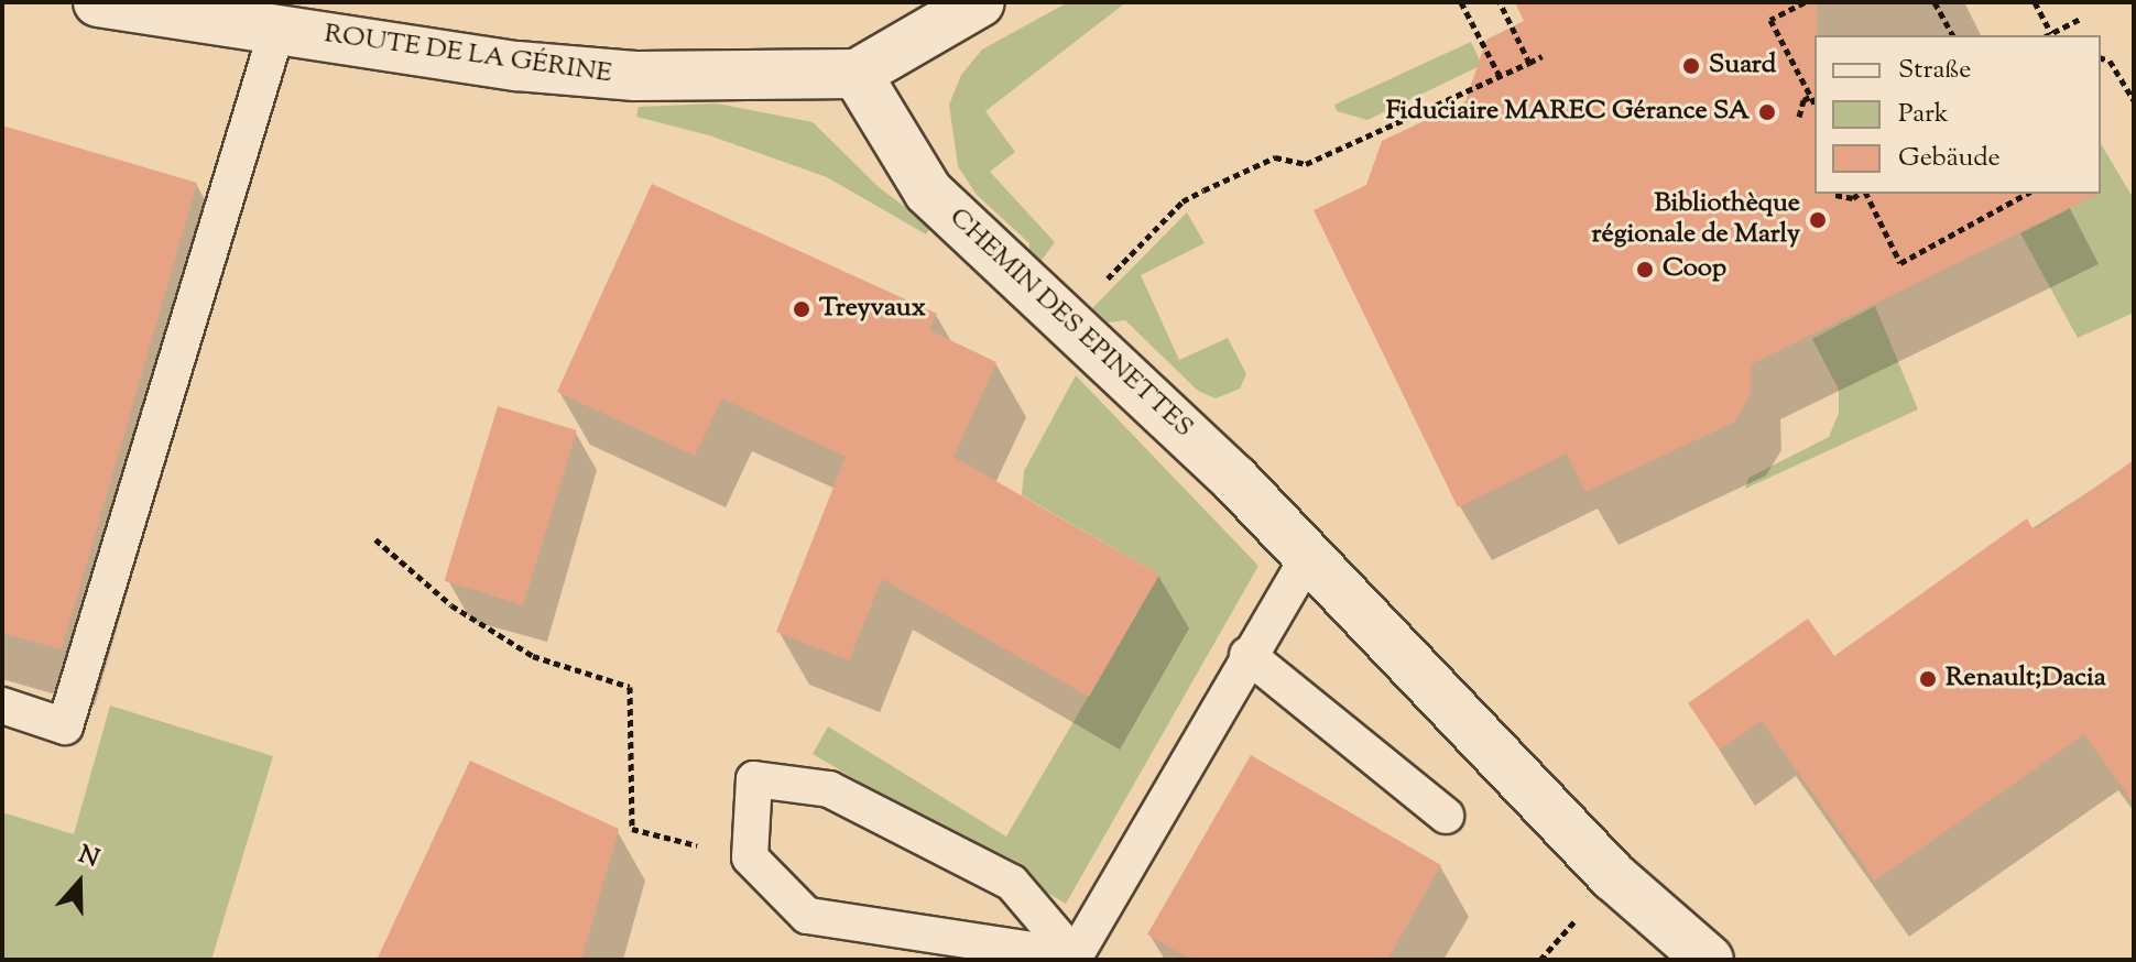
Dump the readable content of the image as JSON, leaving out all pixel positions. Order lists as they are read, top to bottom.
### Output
{
  "streets": {
    "street": ["ROUTE DE LA GÉRINE", "CHEMIN DES EPINETTES"]
  },
  "crossings": [
    ["ROUTE DE LA GÉRINE", "CHEMIN DES EPINETTES"]
  ],
  "places": [
    "Suard",
    "Fiduciaire MAREC Gérance SA",
    "Bibliothèque régionale de Marly",
    "Coop",
    "Treyvaux",
    "Renault;Dacia"
  ],
  "legend": ["Straße", "Park", "Gebäude"],
  "north": "top"
}
